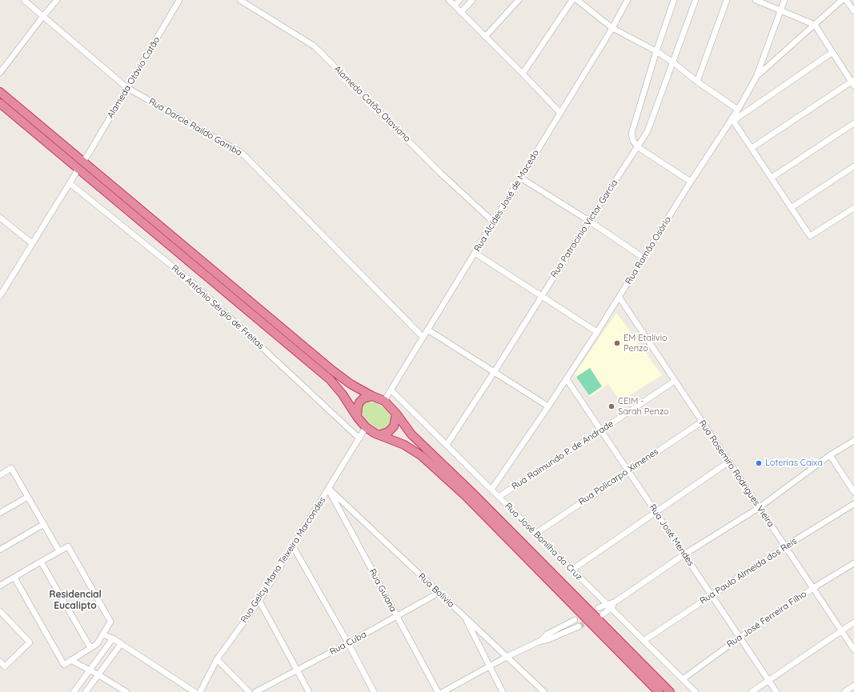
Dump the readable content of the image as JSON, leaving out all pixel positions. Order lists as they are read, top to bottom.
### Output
{
  "streets": {
    "street": [
      "Alameda Otávio Catão",
      "Alameda Catão Otaviano",
      "Rua Darcie Raildo Gamba",
      "Rua Alcídes José de Macedo",
      "Rua Patrocinio Victor Garcia",
      "Rua Ramão Osório",
      "Rua Antônio Sérgio de Freitas",
      "Rua Raimundo P. de Andrade",
      "Rua Rosemiro Rodrigues Vieira",
      "Rua Policarpo Ximenes",
      "Rua José Mendes",
      "Rua José Bonilha da Cruz",
      "Rua Gelcy Maria Teixeira Marcondes",
      "Rua Paulo Almeida dos Reis",
      "Rua Guiana",
      "Rua Bolívia",
      "Rua José Ferreira Filho",
      "Rua Cuba"
    ]
  },
  "crossings": [
    ["Alameda Otávio Catão", "Rua Darcie Raildo Gamba"],
    ["Alameda Catão Otaviano", "Rua Alcídes José de Macedo"],
    ["Rua Darcie Raildo Gamba", "Rua Alcídes José de Macedo"],
    ["Rua Alcídes José de Macedo", "Rua José Bonilha da Cruz"],
    ["Rua Alcídes José de Macedo", "Rua Gelcy Maria Teixeira Marcondes"],
    ["Rua Patrocinio Victor Garcia", "Rua José Bonilha da Cruz"],
    ["Rua Ramão Osório", "Rua Rosemiro Rodrigues Vieira"],
    ["Rua Ramão Osório", "Rua José Mendes"],
    ["Rua Ramão Osório", "Rua José Bonilha da Cruz"],
    ["Rua Antônio Sérgio de Freitas", "Rua Gelcy Maria Teixeira Marcondes"],
    ["Rua Raimundo P. de Andrade", "Rua Rosemiro Rodrigues Vieira"],
    ["Rua Raimundo P. de Andrade", "Rua José Mendes"],
    ["Rua Raimundo P. de Andrade", "Rua José Bonilha da Cruz"],
    ["Rua Rosemiro Rodrigues Vieira", "Rua Policarpo Ximenes"],
    ["Rua Rosemiro Rodrigues Vieira", "Rua Paulo Almeida dos Reis"],
    ["Rua Rosemiro Rodrigues Vieira", "Rua José Ferreira Filho"],
    ["Rua Policarpo Ximenes", "Rua José Mendes"],
    ["Rua Policarpo Ximenes", "Rua José Bonilha da Cruz"],
    ["Rua José Mendes", "Rua Paulo Almeida dos Reis"],
    ["Rua José Mendes", "Rua José Ferreira Filho"],
    ["Rua José Bonilha da Cruz", "Rua Paulo Almeida dos Reis"],
    ["Rua José Bonilha da Cruz", "Rua José Ferreira Filho"],
    ["Rua Gelcy Maria Teixeira Marcondes", "Rua Guiana"],
    ["Rua Gelcy Maria Teixeira Marcondes", "Rua Bolívia"],
    ["Rua Guiana", "Rua Bolívia"],
    ["Rua Guiana", "Rua Cuba"],
    ["Rua Bolívia", "Rua Cuba"]
  ],
  "districts": ["Residencial Eucalipto"],
  "places": ["EM Etalívio Penzo", "CEIM - Sarah Penzo", "Loterias Caixa"]
}
